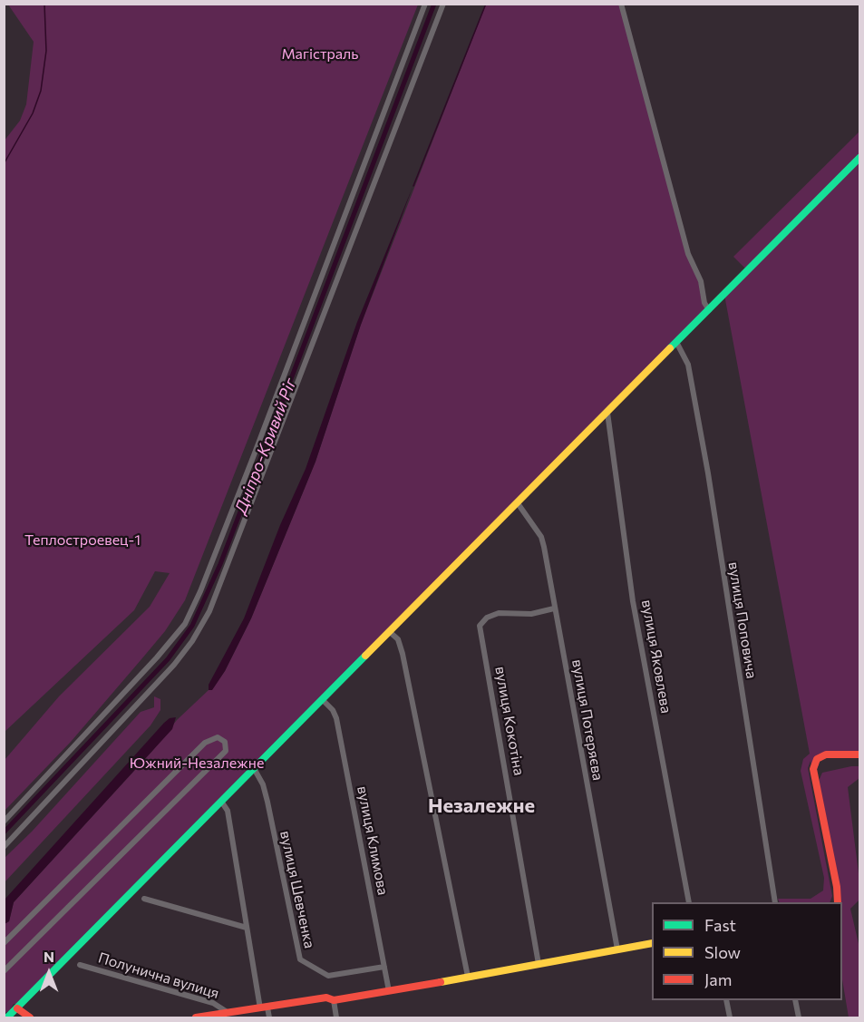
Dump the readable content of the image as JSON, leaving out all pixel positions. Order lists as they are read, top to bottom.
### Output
{
  "streets": {
    "street": [
      "вулиця Поповича",
      "вулиця Яковлева",
      "вулиця Потеряєва",
      "вулиця Кокотіна",
      "вулиця Климова",
      "вулиця Шевченка",
      "Полунична вулиця"
    ]
  },
  "crossings": [
    ["вулиця Потеряєва", "вулиця Кокотіна"],
    ["вулиця Климова", "вулиця Шевченка"]
  ],
  "districts": ["Незалежне"],
  "water": ["Дніпро-Кривий Ріг"],
  "parks": ["Магістраль", "Теплостроевец-1", "Южний-Незалежне"],
  "legend": ["Fast", "Slow", "Jam"],
  "north": "top"
}
